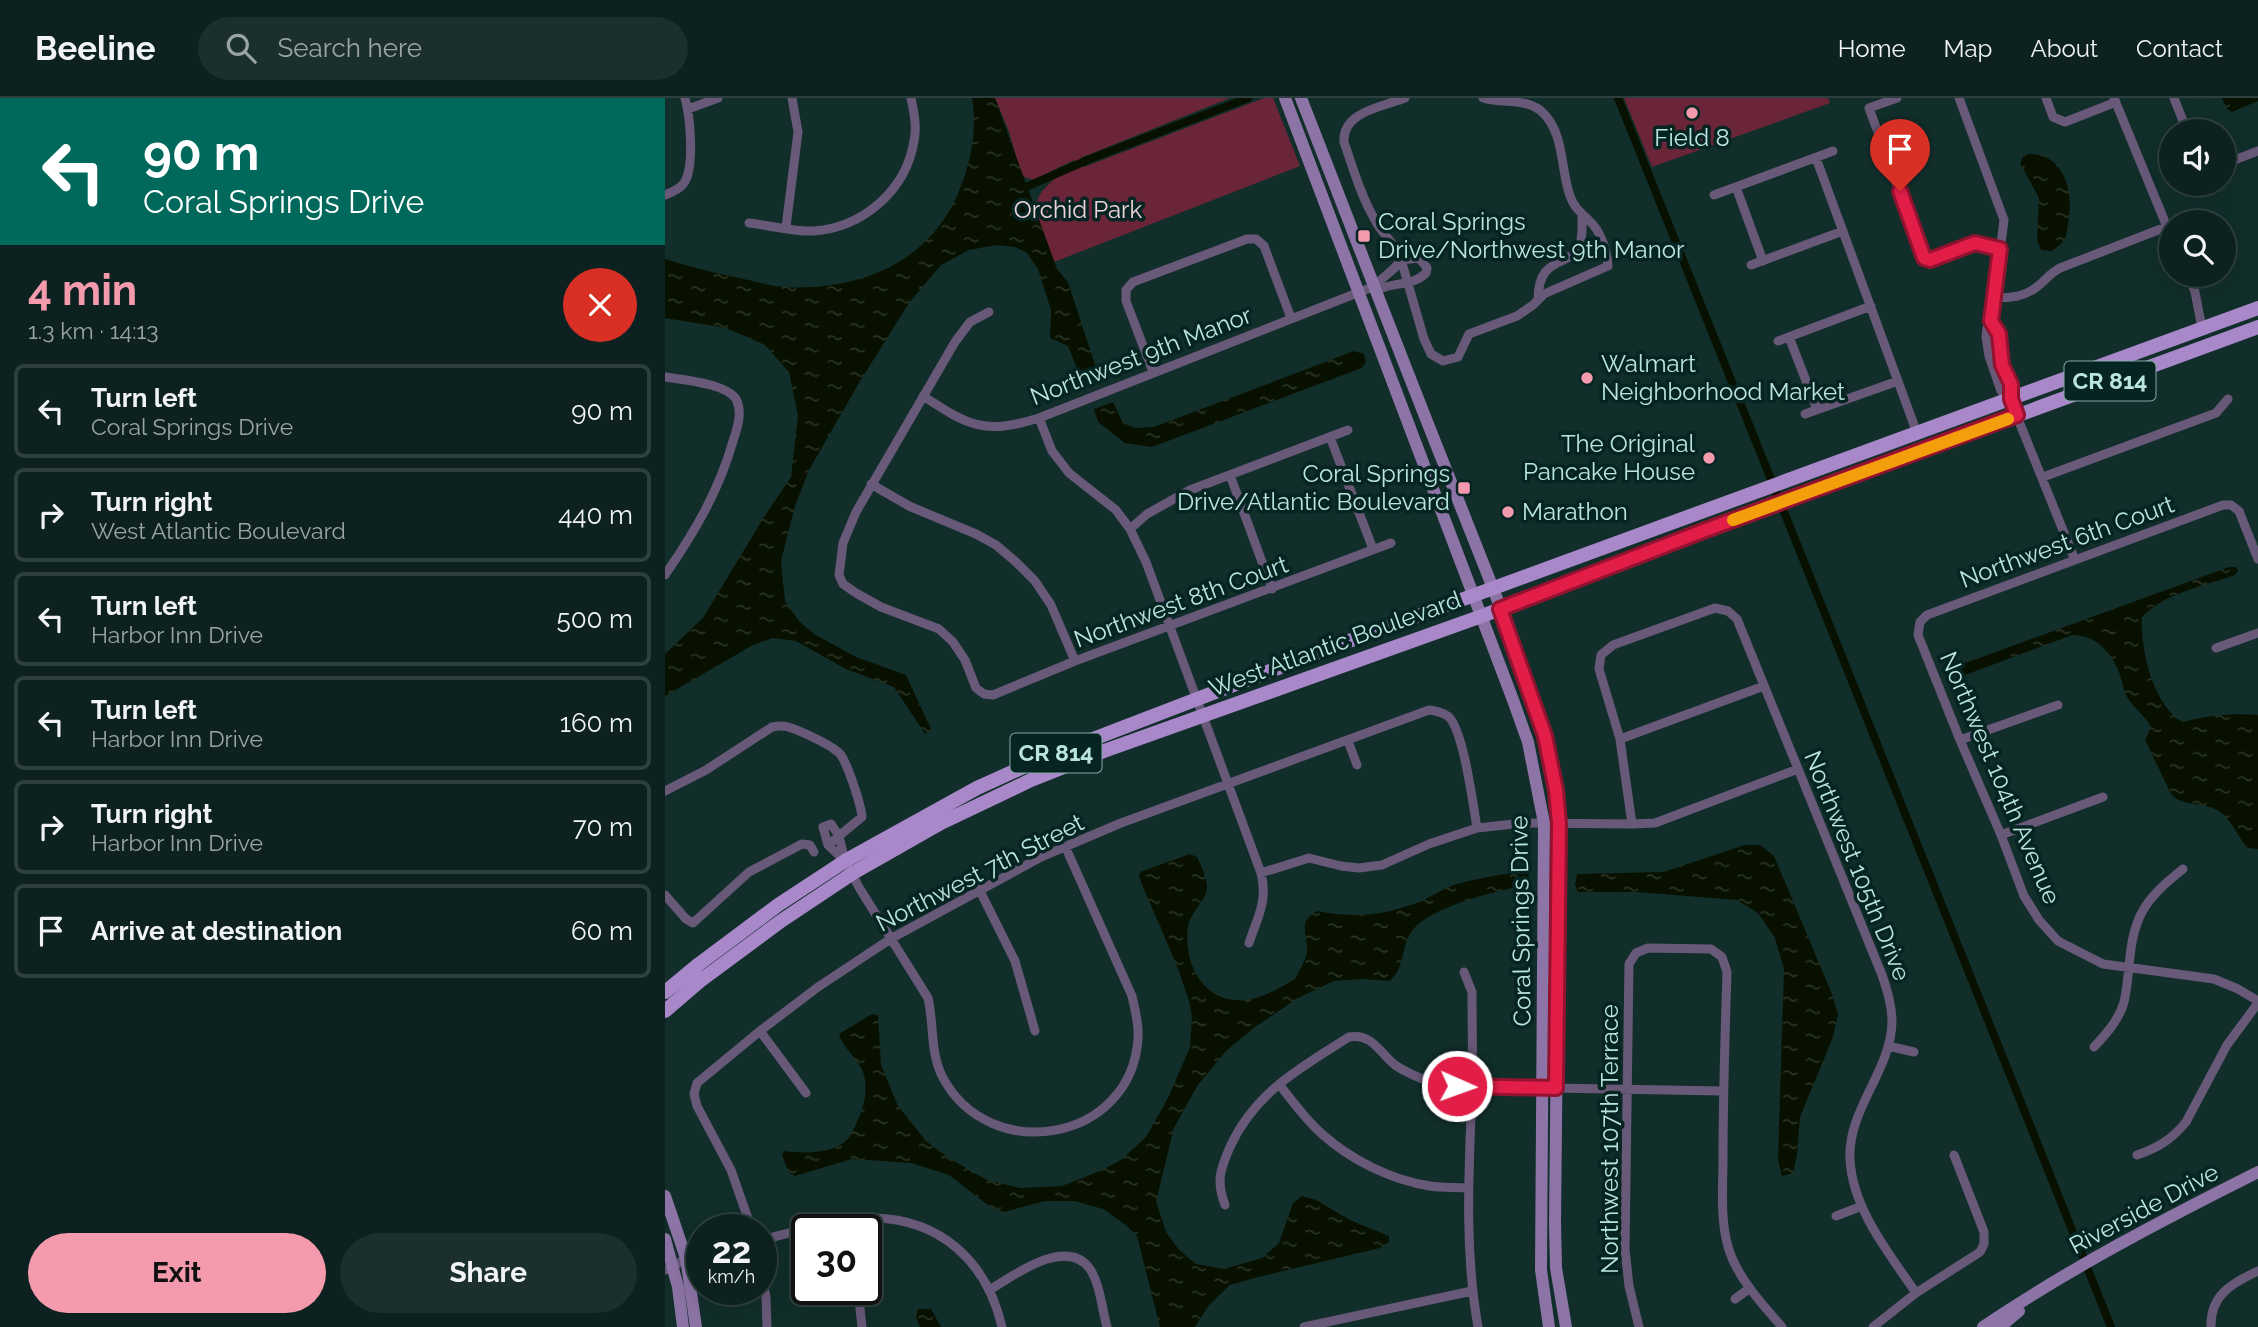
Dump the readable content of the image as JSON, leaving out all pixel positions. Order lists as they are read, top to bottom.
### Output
{
  "streets": {
    "main road": [
      "CR 814",
      "West Atlantic Boulevard",
      "Coral Springs Drive",
      "Riverside Drive"
    ],
    "street": [
      "Northwest 9th Manor",
      "Northwest 6th Court",
      "Northwest 8th Court",
      "Northwest 104th Avenue",
      "Northwest 105th Drive",
      "Northwest 7th Street",
      "Northwest 107th Terrace"
    ]
  },
  "crossings": [
    ["Northwest 9th Manor", "Coral Springs Drive"],
    ["Northwest 6th Court", "Northwest 104th Avenue"],
    ["West Atlantic Boulevard", "Coral Springs Drive"]
  ],
  "parks": ["Orchid Park"],
  "places": {
    "other": [
      "Field 8",
      "Walmart Neighborhood Market",
      "The Original Pancake House",
      "Marathon"
    ],
    "transit": ["Coral Springs Drive/Northwest 9th Manor", "Coral Springs Drive/Atlantic Boulevard"]
  },
  "page": {
    "header": "Beeline",
    "search": "Search here",
    "nav": [
      "Home",
      "Map",
      "About",
      "Contact"
    ],
    "turn": ["90 m", "Coral Springs Drive"],
    "heading": ["4 min", "1.3 km · 14:13"],
    "list": [
      {
        "name": "Turn left",
        "note": "Coral Springs Drive",
        "value": "90 m"
      },
      {
        "name": "Turn right",
        "note": "West Atlantic Boulevard",
        "value": "440 m"
      },
      {
        "name": "Turn left",
        "note": "Harbor Inn Drive",
        "value": "500 m"
      },
      {
        "name": "Turn left",
        "note": "Harbor Inn Drive",
        "value": "160 m"
      },
      {
        "name": "Turn right",
        "note": "Harbor Inn Drive",
        "value": "70 m"
      },
      {
        "name": "Arrive at destination",
        "value": "60 m"
      }
    ],
    "speed": "22 km/h",
    "limit": "30",
    "buttons": ["Exit", "Share"]
  }
}
